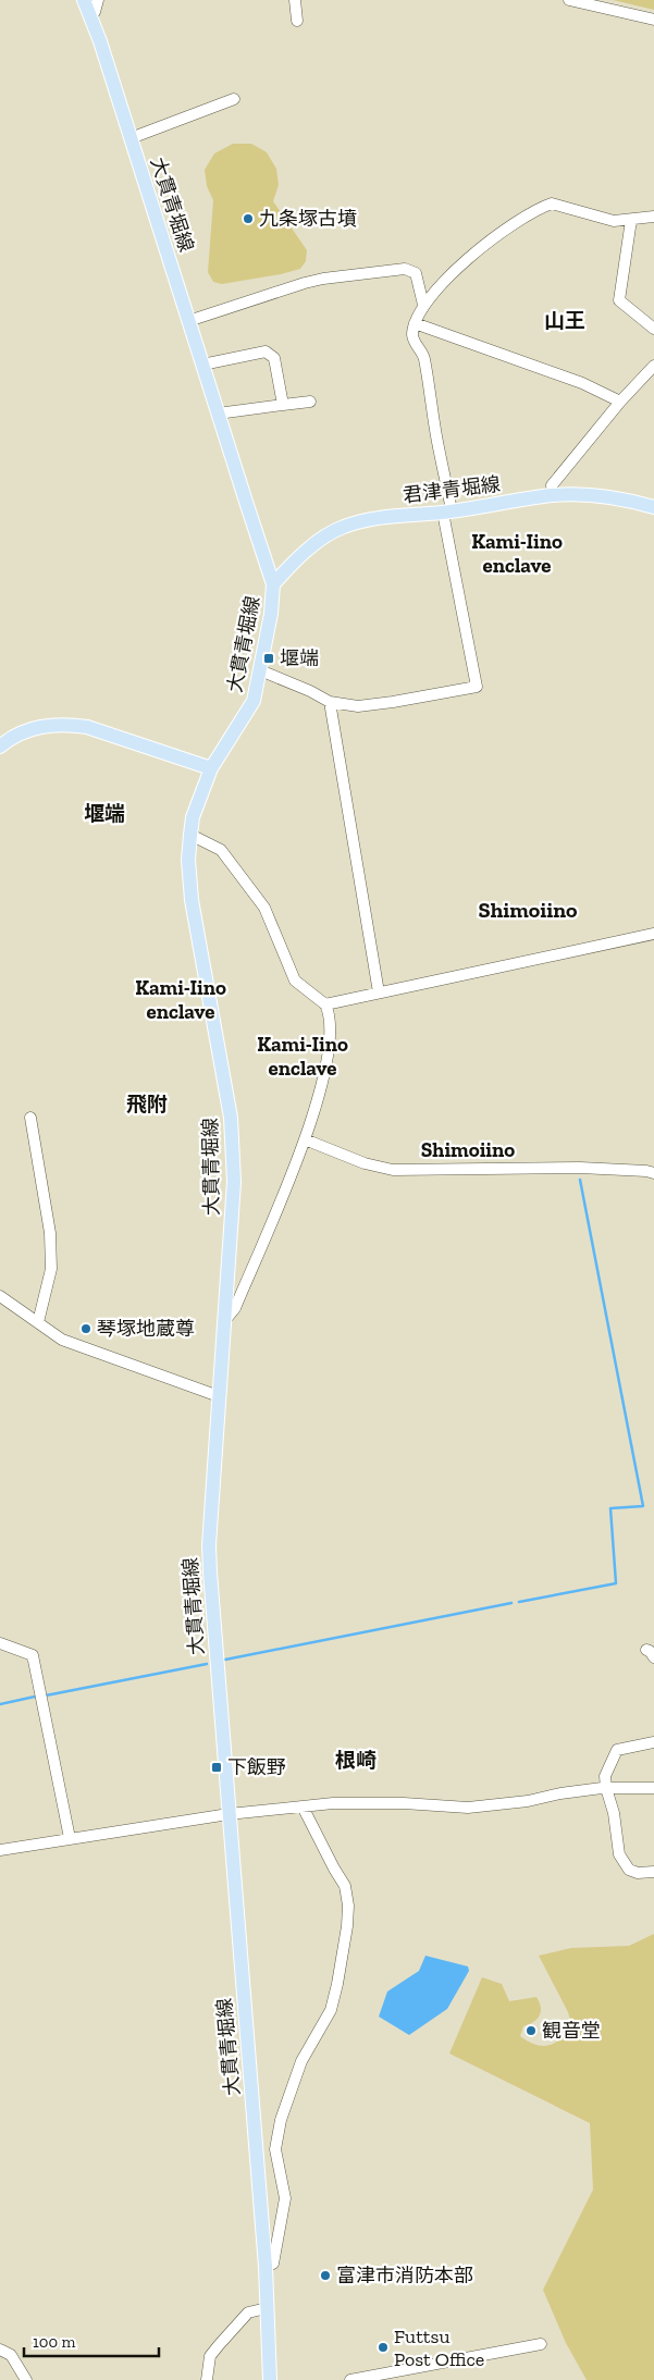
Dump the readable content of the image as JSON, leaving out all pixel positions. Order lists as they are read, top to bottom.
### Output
{
  "streets": {
    "main road": ["大貫青堀線", "君津青堀線"]
  },
  "crossings": [
    ["大貫青堀線", "君津青堀線"]
  ],
  "districts": [
    "山王",
    "Kami-Iino enclave",
    "堰端",
    "Shimoiino",
    "Kami-Iino enclave",
    "Kami-Iino enclave",
    "飛附",
    "Shimoiino",
    "根崎"
  ],
  "places": {
    "other": [
      "九条塚古墳",
      "琴塚地蔵尊",
      "観音堂",
      "富津市消防本部",
      "Futtsu Post Office"
    ],
    "transit": ["堰端", "下飯野"]
  },
  "scale_bar": "100 m"
}
